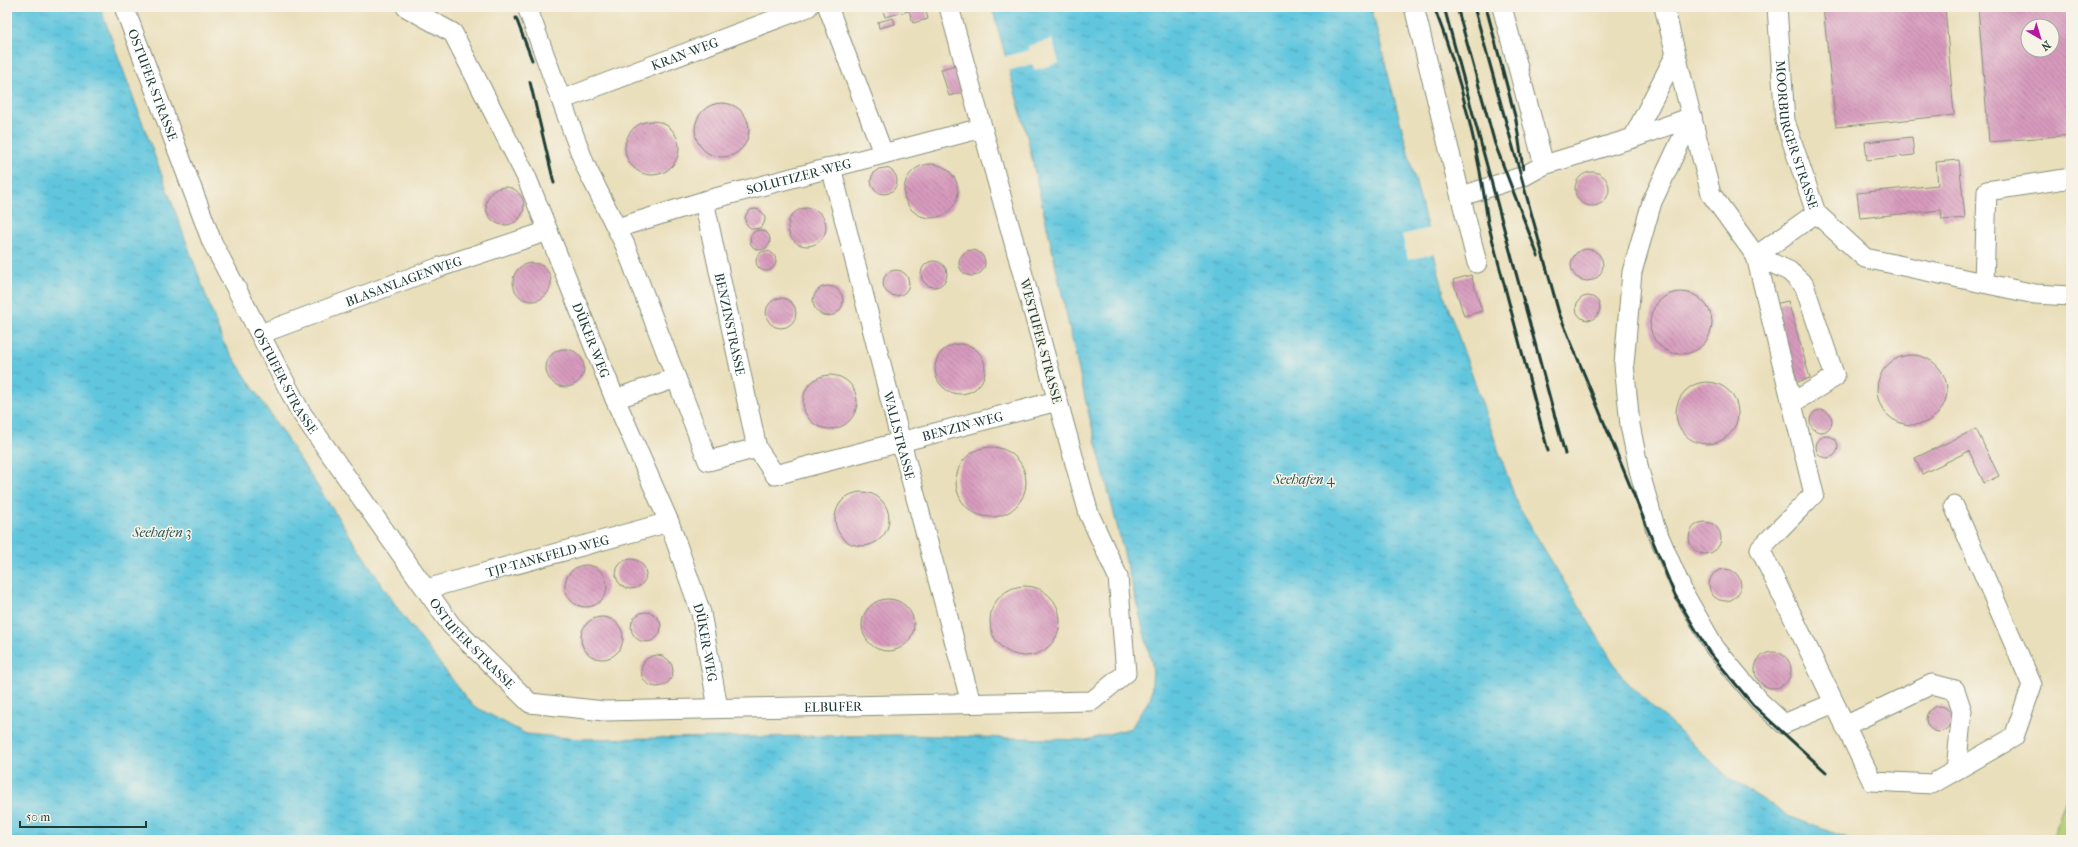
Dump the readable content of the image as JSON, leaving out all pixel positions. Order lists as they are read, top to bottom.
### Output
{
  "streets": {
    "street": [
      "KRAN-WEG",
      "OSTUFER-STRASSE",
      "MOORBURGER STRASSE",
      "SOLUTIZER-WEG",
      "BLASANLAGENWEG",
      "BENZINSTRASSE",
      "DÜKER-WEG",
      "WESTUFER-STRASSE",
      "BENZIN-WEG",
      "WALLSTRASSE",
      "TJP-TANKFELD-WEG",
      "ELBUFER"
    ]
  },
  "crossings": [
    ["OSTUFER-STRASSE", "BLASANLAGENWEG"],
    ["OSTUFER-STRASSE", "TJP-TANKFELD-WEG"],
    ["OSTUFER-STRASSE", "ELBUFER"],
    ["SOLUTIZER-WEG", "BENZINSTRASSE"],
    ["SOLUTIZER-WEG", "WESTUFER-STRASSE"],
    ["SOLUTIZER-WEG", "WALLSTRASSE"],
    ["BLASANLAGENWEG", "DÜKER-WEG"],
    ["BENZINSTRASSE", "BENZIN-WEG"],
    ["DÜKER-WEG", "TJP-TANKFELD-WEG"],
    ["DÜKER-WEG", "ELBUFER"],
    ["WESTUFER-STRASSE", "BENZIN-WEG"],
    ["WESTUFER-STRASSE", "ELBUFER"],
    ["BENZIN-WEG", "WALLSTRASSE"],
    ["WALLSTRASSE", "ELBUFER"]
  ],
  "water": ["Seehafen 4", "Seehafen 3"],
  "scale_bar": "50 m",
  "north": "bottom right"
}
